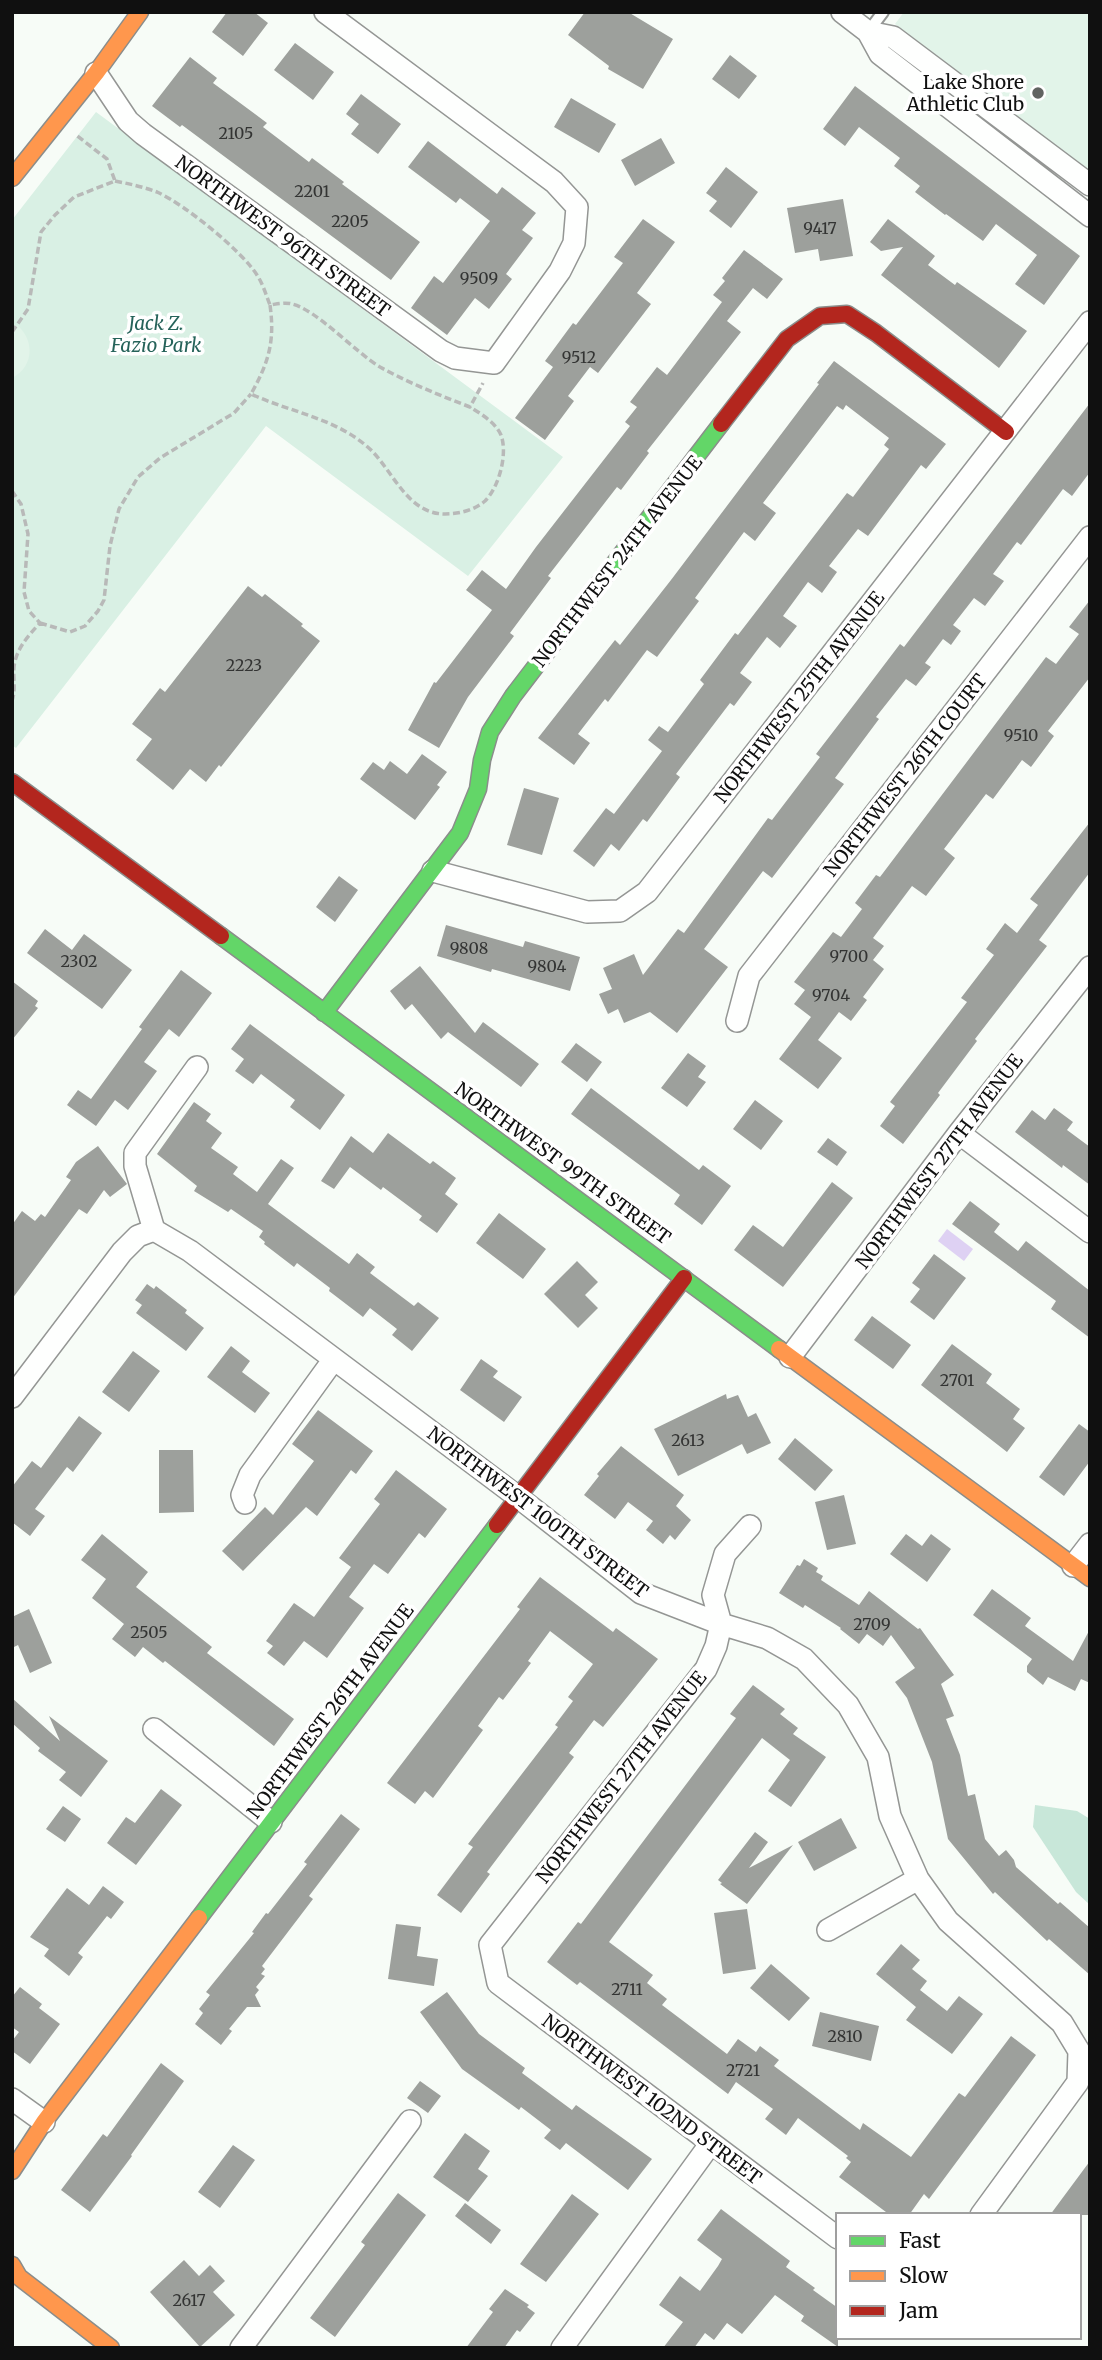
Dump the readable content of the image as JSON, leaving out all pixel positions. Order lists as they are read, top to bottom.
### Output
{
  "streets": {
    "street": [
      "NORTHWEST 96TH STREET",
      "NORTHWEST 24TH AVENUE",
      "NORTHWEST 25TH AVENUE",
      "NORTHWEST 26TH COURT",
      "NORTHWEST 27TH AVENUE",
      "NORTHWEST 99TH STREET",
      "NORTHWEST 100TH STREET",
      "NORTHWEST 26TH AVENUE",
      "NORTHWEST 102ND STREET"
    ]
  },
  "crossings": [
    ["NORTHWEST 24TH AVENUE", "NORTHWEST 25TH AVENUE"],
    ["NORTHWEST 24TH AVENUE", "NORTHWEST 99TH STREET"],
    ["NORTHWEST 27TH AVENUE", "NORTHWEST 99TH STREET"],
    ["NORTHWEST 27TH AVENUE", "NORTHWEST 100TH STREET"],
    ["NORTHWEST 27TH AVENUE", "NORTHWEST 102ND STREET"],
    ["NORTHWEST 99TH STREET", "NORTHWEST 26TH AVENUE"],
    ["NORTHWEST 100TH STREET", "NORTHWEST 26TH AVENUE"]
  ],
  "parks": ["Jack Z. Fazio Park"],
  "places": ["Lake Shore Athletic Club"],
  "house_numbers": [
    "2105",
    "2201",
    "2205",
    "9417",
    "9509",
    "9512",
    "2223",
    "9510",
    "9808",
    "9700",
    "2302",
    "9804",
    "9704",
    "2701",
    "2613",
    "2709",
    "2505",
    "2711",
    "2810",
    "2721",
    "2617"
  ],
  "legend": ["Fast", "Slow", "Jam"]
}
